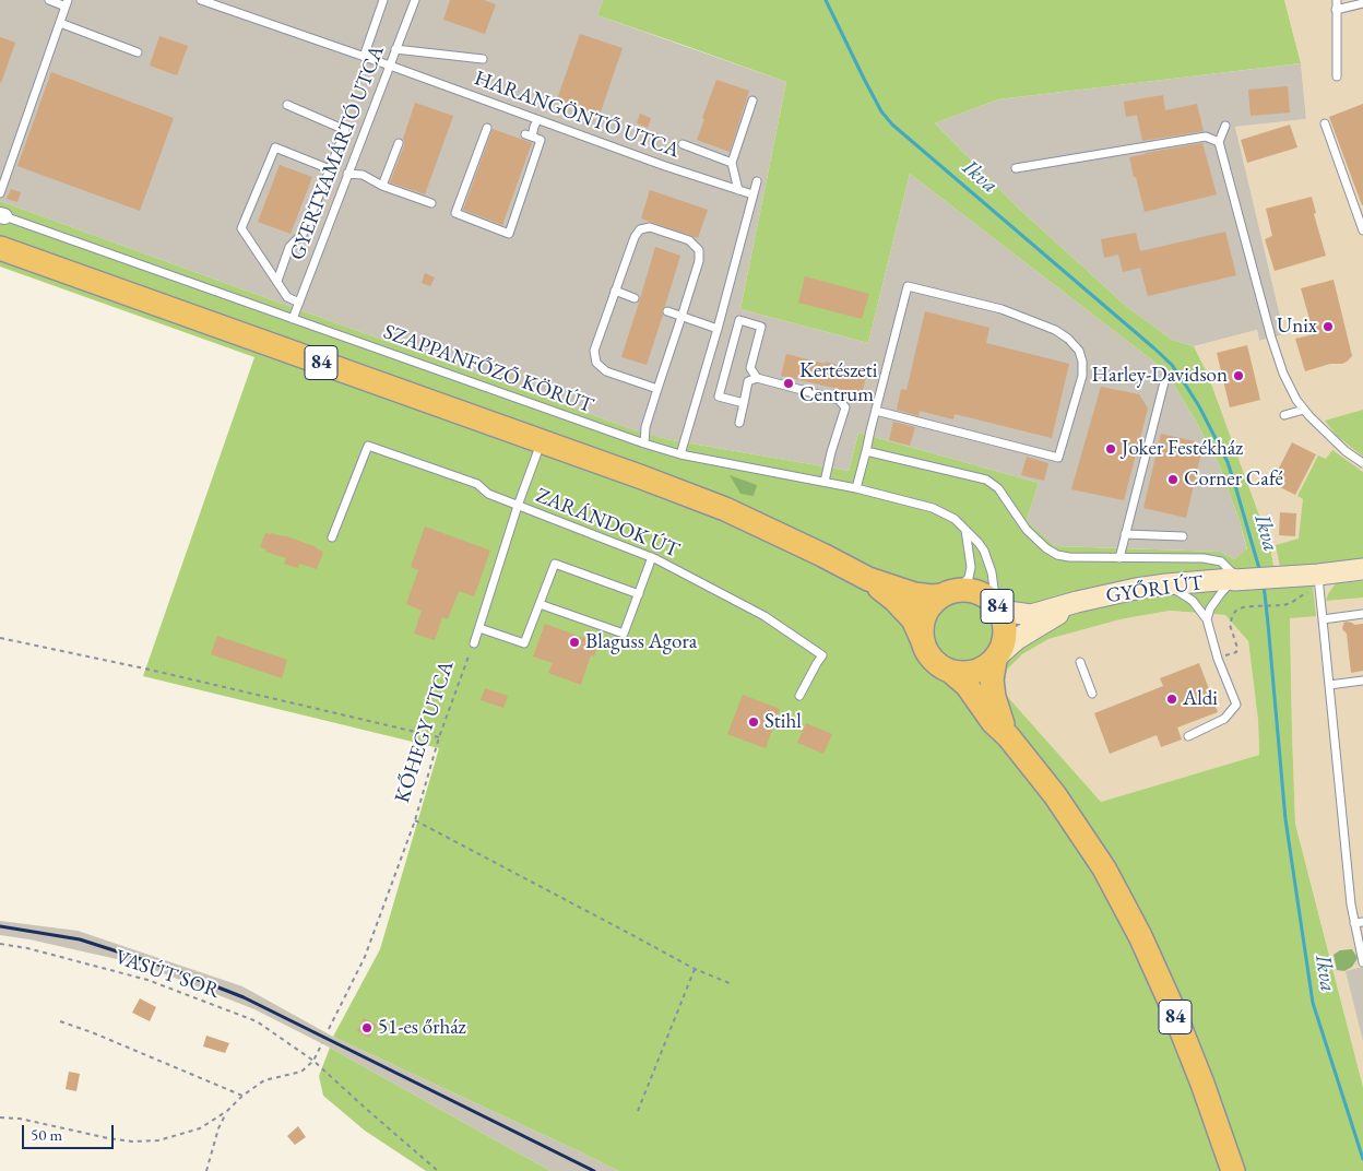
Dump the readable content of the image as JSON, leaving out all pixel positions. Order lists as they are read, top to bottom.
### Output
{
  "streets": {
    "main road": ["84", "GYŐRI ÚT"],
    "lane": [
      "HARANGÖNTŐ UTCA",
      "GYERTYAMÁRTÓ UTCA",
      "SZAPPANFŐZŐ KÖRÚT",
      "ZARÁNDOK ÚT",
      "KŐHEGY UTCA"
    ],
    "path": ["VASÚT SOR"]
  },
  "crossings": [
    ["HARANGÖNTŐ UTCA", "GYERTYAMÁRTÓ UTCA"],
    ["GYERTYAMÁRTÓ UTCA", "SZAPPANFŐZŐ KÖRÚT"],
    ["84", "SZAPPANFŐZŐ KÖRÚT"],
    ["84", "GYŐRI ÚT"],
    ["84", "KŐHEGY UTCA"],
    ["SZAPPANFŐZŐ KÖRÚT", "GYŐRI ÚT"],
    ["ZARÁNDOK ÚT", "KŐHEGY UTCA"]
  ],
  "water": ["Ikva"],
  "places": [
    "Unix",
    "Harley-Davidson",
    "Kertészeti Centrum",
    "Joker Festékház",
    "Corner Café",
    "Blaguss Agora",
    "Aldi",
    "Stihl",
    "51-es őrház"
  ],
  "scale_bar": "50 m"
}
